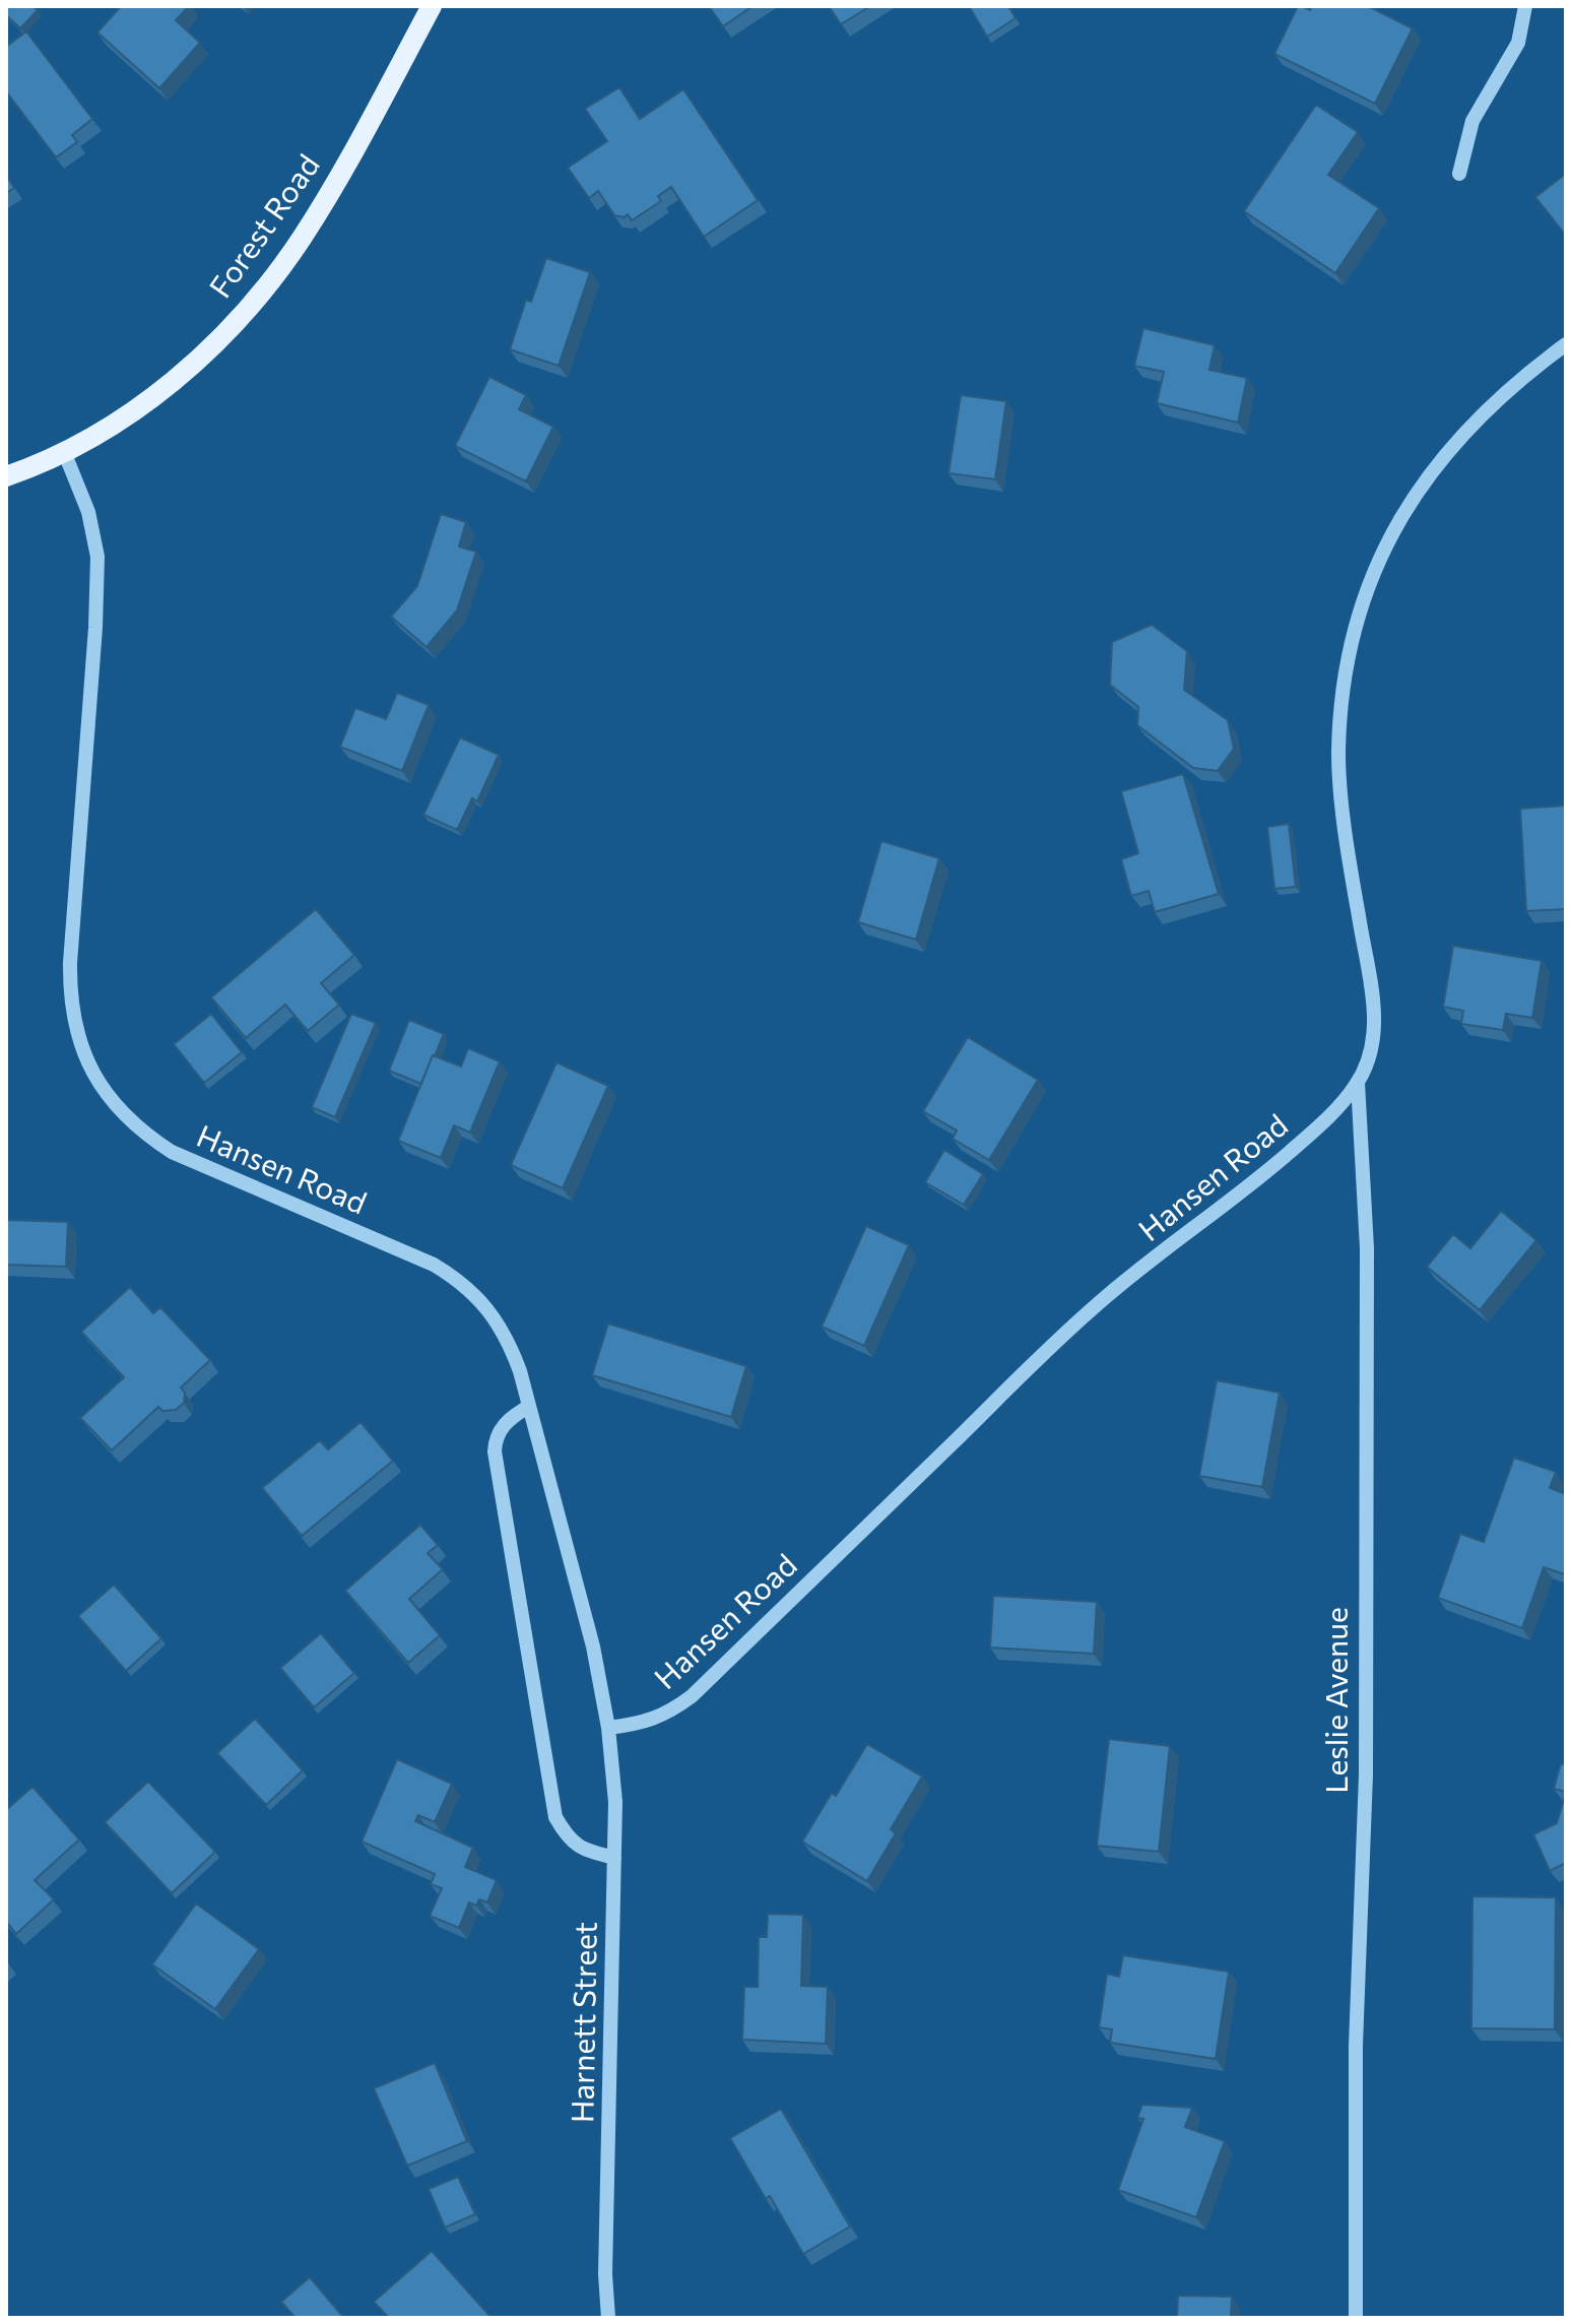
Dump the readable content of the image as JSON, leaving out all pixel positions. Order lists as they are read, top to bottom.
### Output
{
  "streets": {
    "main road": ["Forest Road"],
    "street": ["Hansen Road", "Leslie Avenue", "Harnett Street"]
  },
  "crossings": [
    ["Forest Road", "Hansen Road"],
    ["Hansen Road", "Leslie Avenue"],
    ["Hansen Road", "Harnett Street"]
  ]
}
